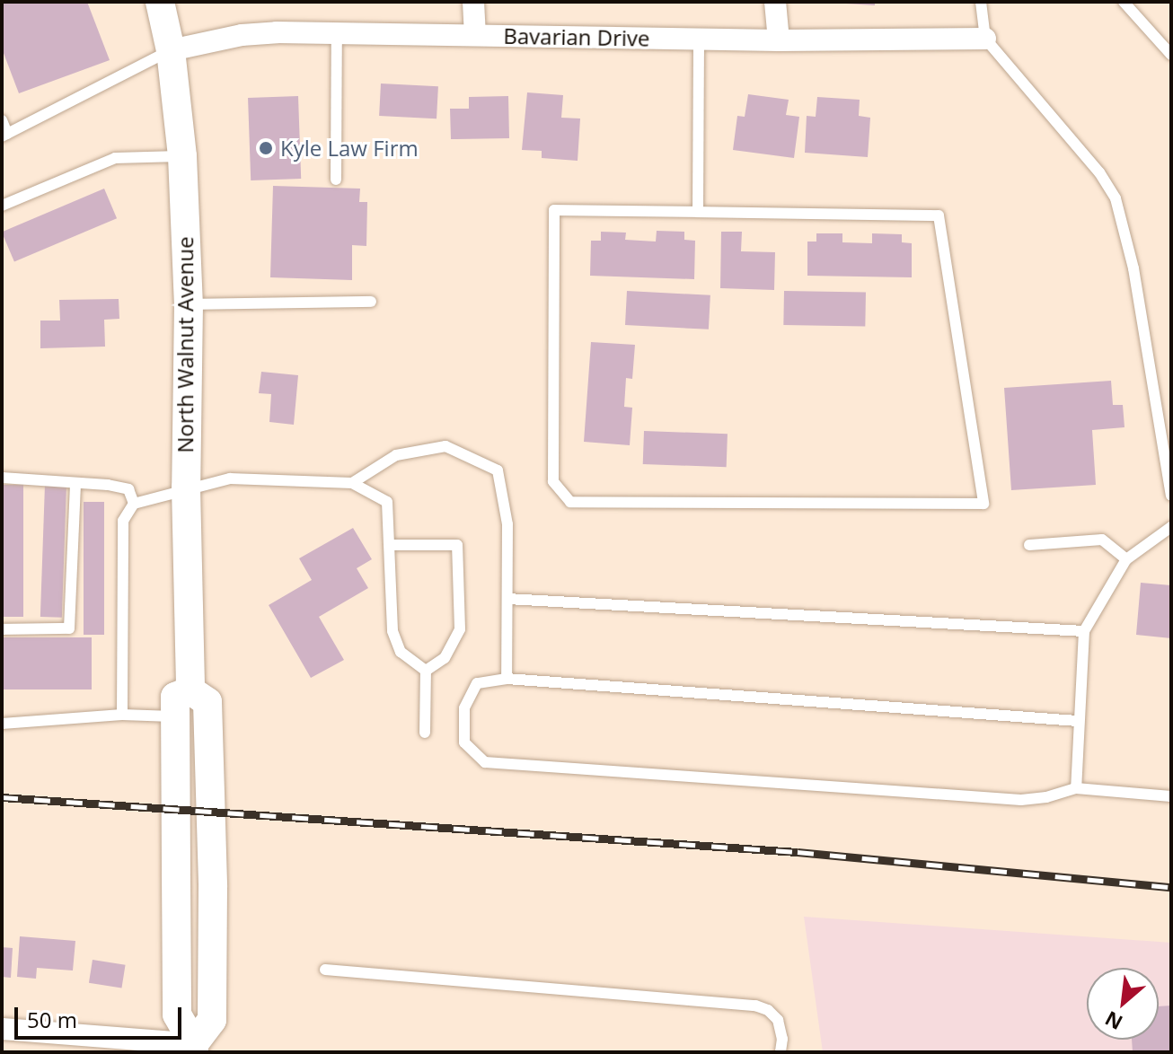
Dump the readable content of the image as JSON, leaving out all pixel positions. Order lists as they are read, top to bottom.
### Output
{
  "streets": {
    "main road": ["North Walnut Avenue"],
    "street": ["Bavarian Drive"]
  },
  "crossings": [
    ["Bavarian Drive", "North Walnut Avenue"]
  ],
  "places": ["Kyle Law Firm"],
  "scale_bar": "50 m",
  "north": "bottom left"
}
